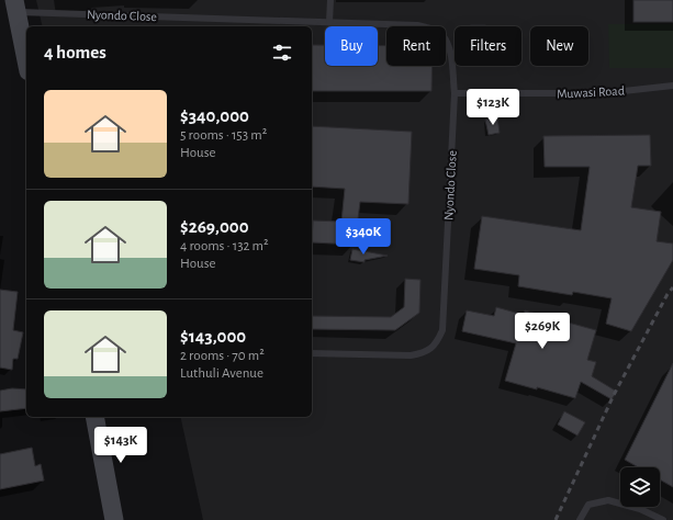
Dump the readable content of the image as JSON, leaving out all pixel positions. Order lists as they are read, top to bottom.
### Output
{
  "streets": {
    "lane": ["Nyondo Close", "Muwasi Road"]
  },
  "crossings": [
    ["Nyondo Close", "Muwasi Road"]
  ],
  "page": {
    "chip": [
      "Buy",
      "Rent",
      "Filters",
      "New"
    ],
    "heading": "4 homes",
    "list": [
      {
        "name": "$340,000",
        "note": "5 rooms · 153 m² · House"
      },
      {
        "name": "$269,000",
        "note": "4 rooms · 132 m² · House"
      },
      {
        "name": "$143,000",
        "note": "2 rooms · 70 m² · Luthuli Avenue"
      }
    ],
    "price": [
      "$123K",
      "$340K",
      "$269K",
      "$143K"
    ]
  }
}
